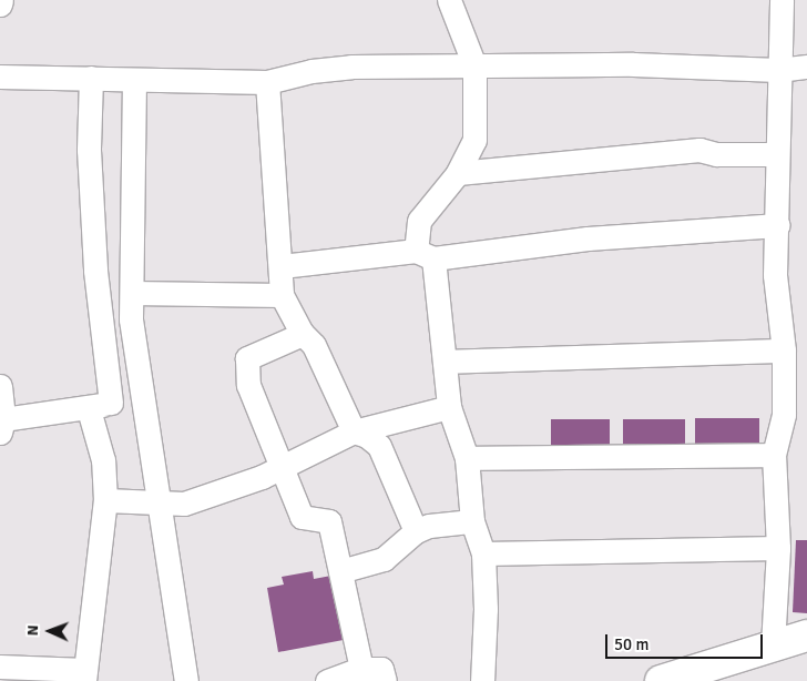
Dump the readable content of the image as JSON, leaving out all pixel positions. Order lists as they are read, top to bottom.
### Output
{
  "scale_bar": "50 m",
  "north": "left"
}
